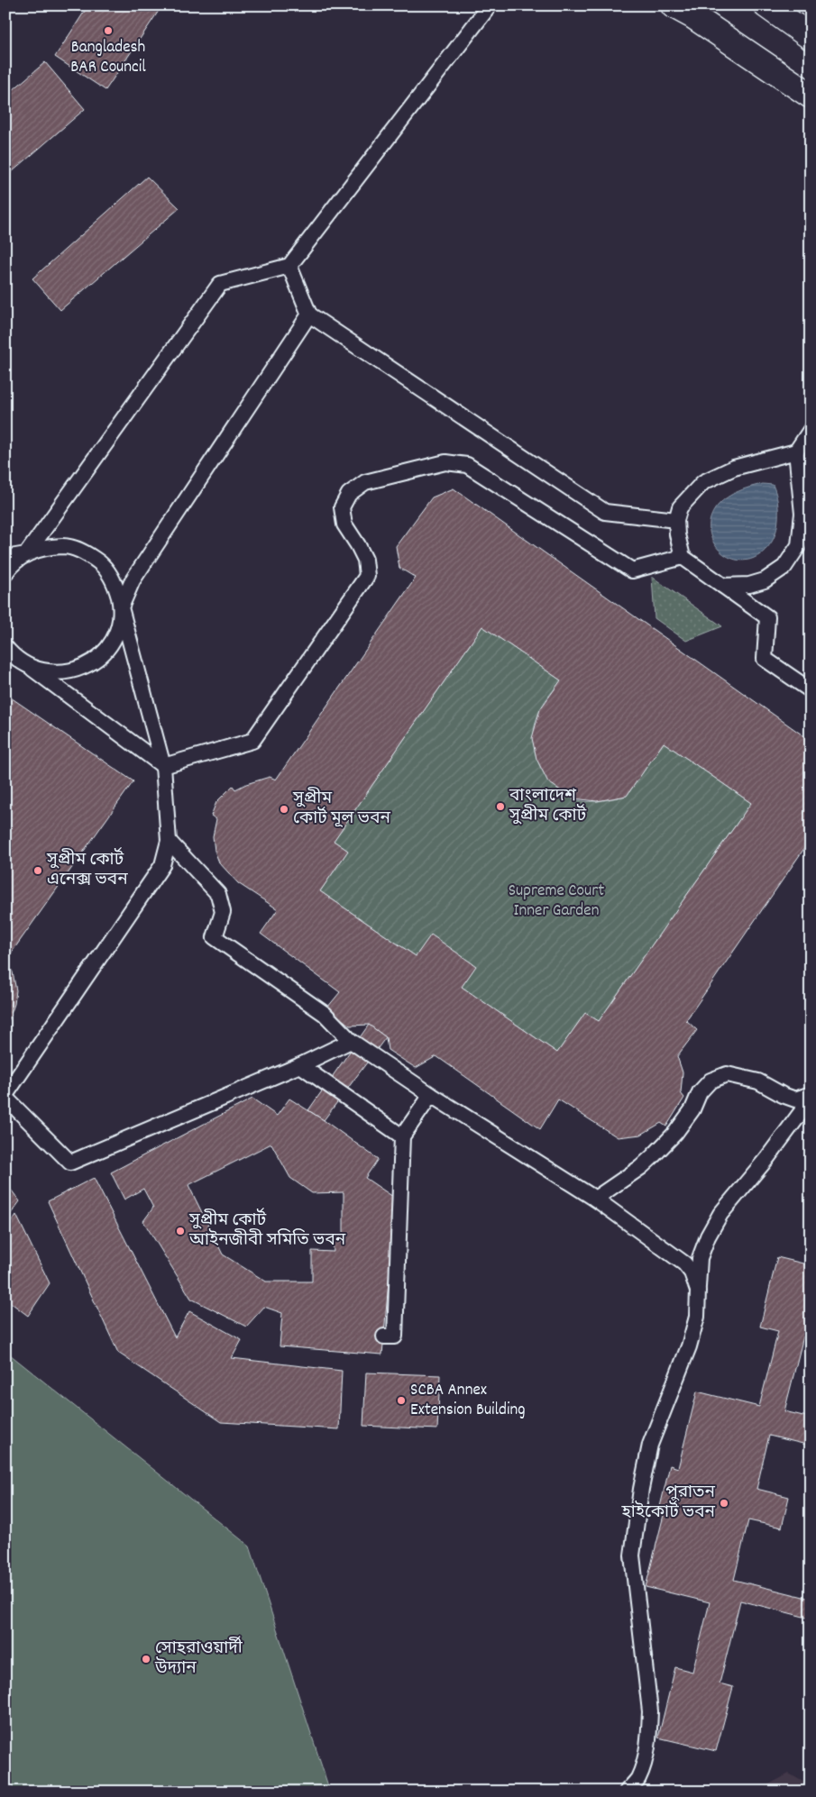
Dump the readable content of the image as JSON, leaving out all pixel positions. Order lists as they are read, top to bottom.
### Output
{
  "parks": ["Supreme Court Inner Garden"],
  "places": [
    "Bangladesh BAR Council",
    "বাংলাদেশ সুপ্রীম কোর্ট",
    "সুপ্রীম কোর্ট মূল ভবন",
    "সুপ্রীম কোর্ট এনেক্স ভবন",
    "সুপ্রীম কোর্ট আইনজীবী সমিতি ভবন",
    "SCBA Annex Extension Building",
    "পুরাতন হাইকোর্ট ভবন",
    "সোহরাওয়ার্দী উদ্যান"
  ]
}
